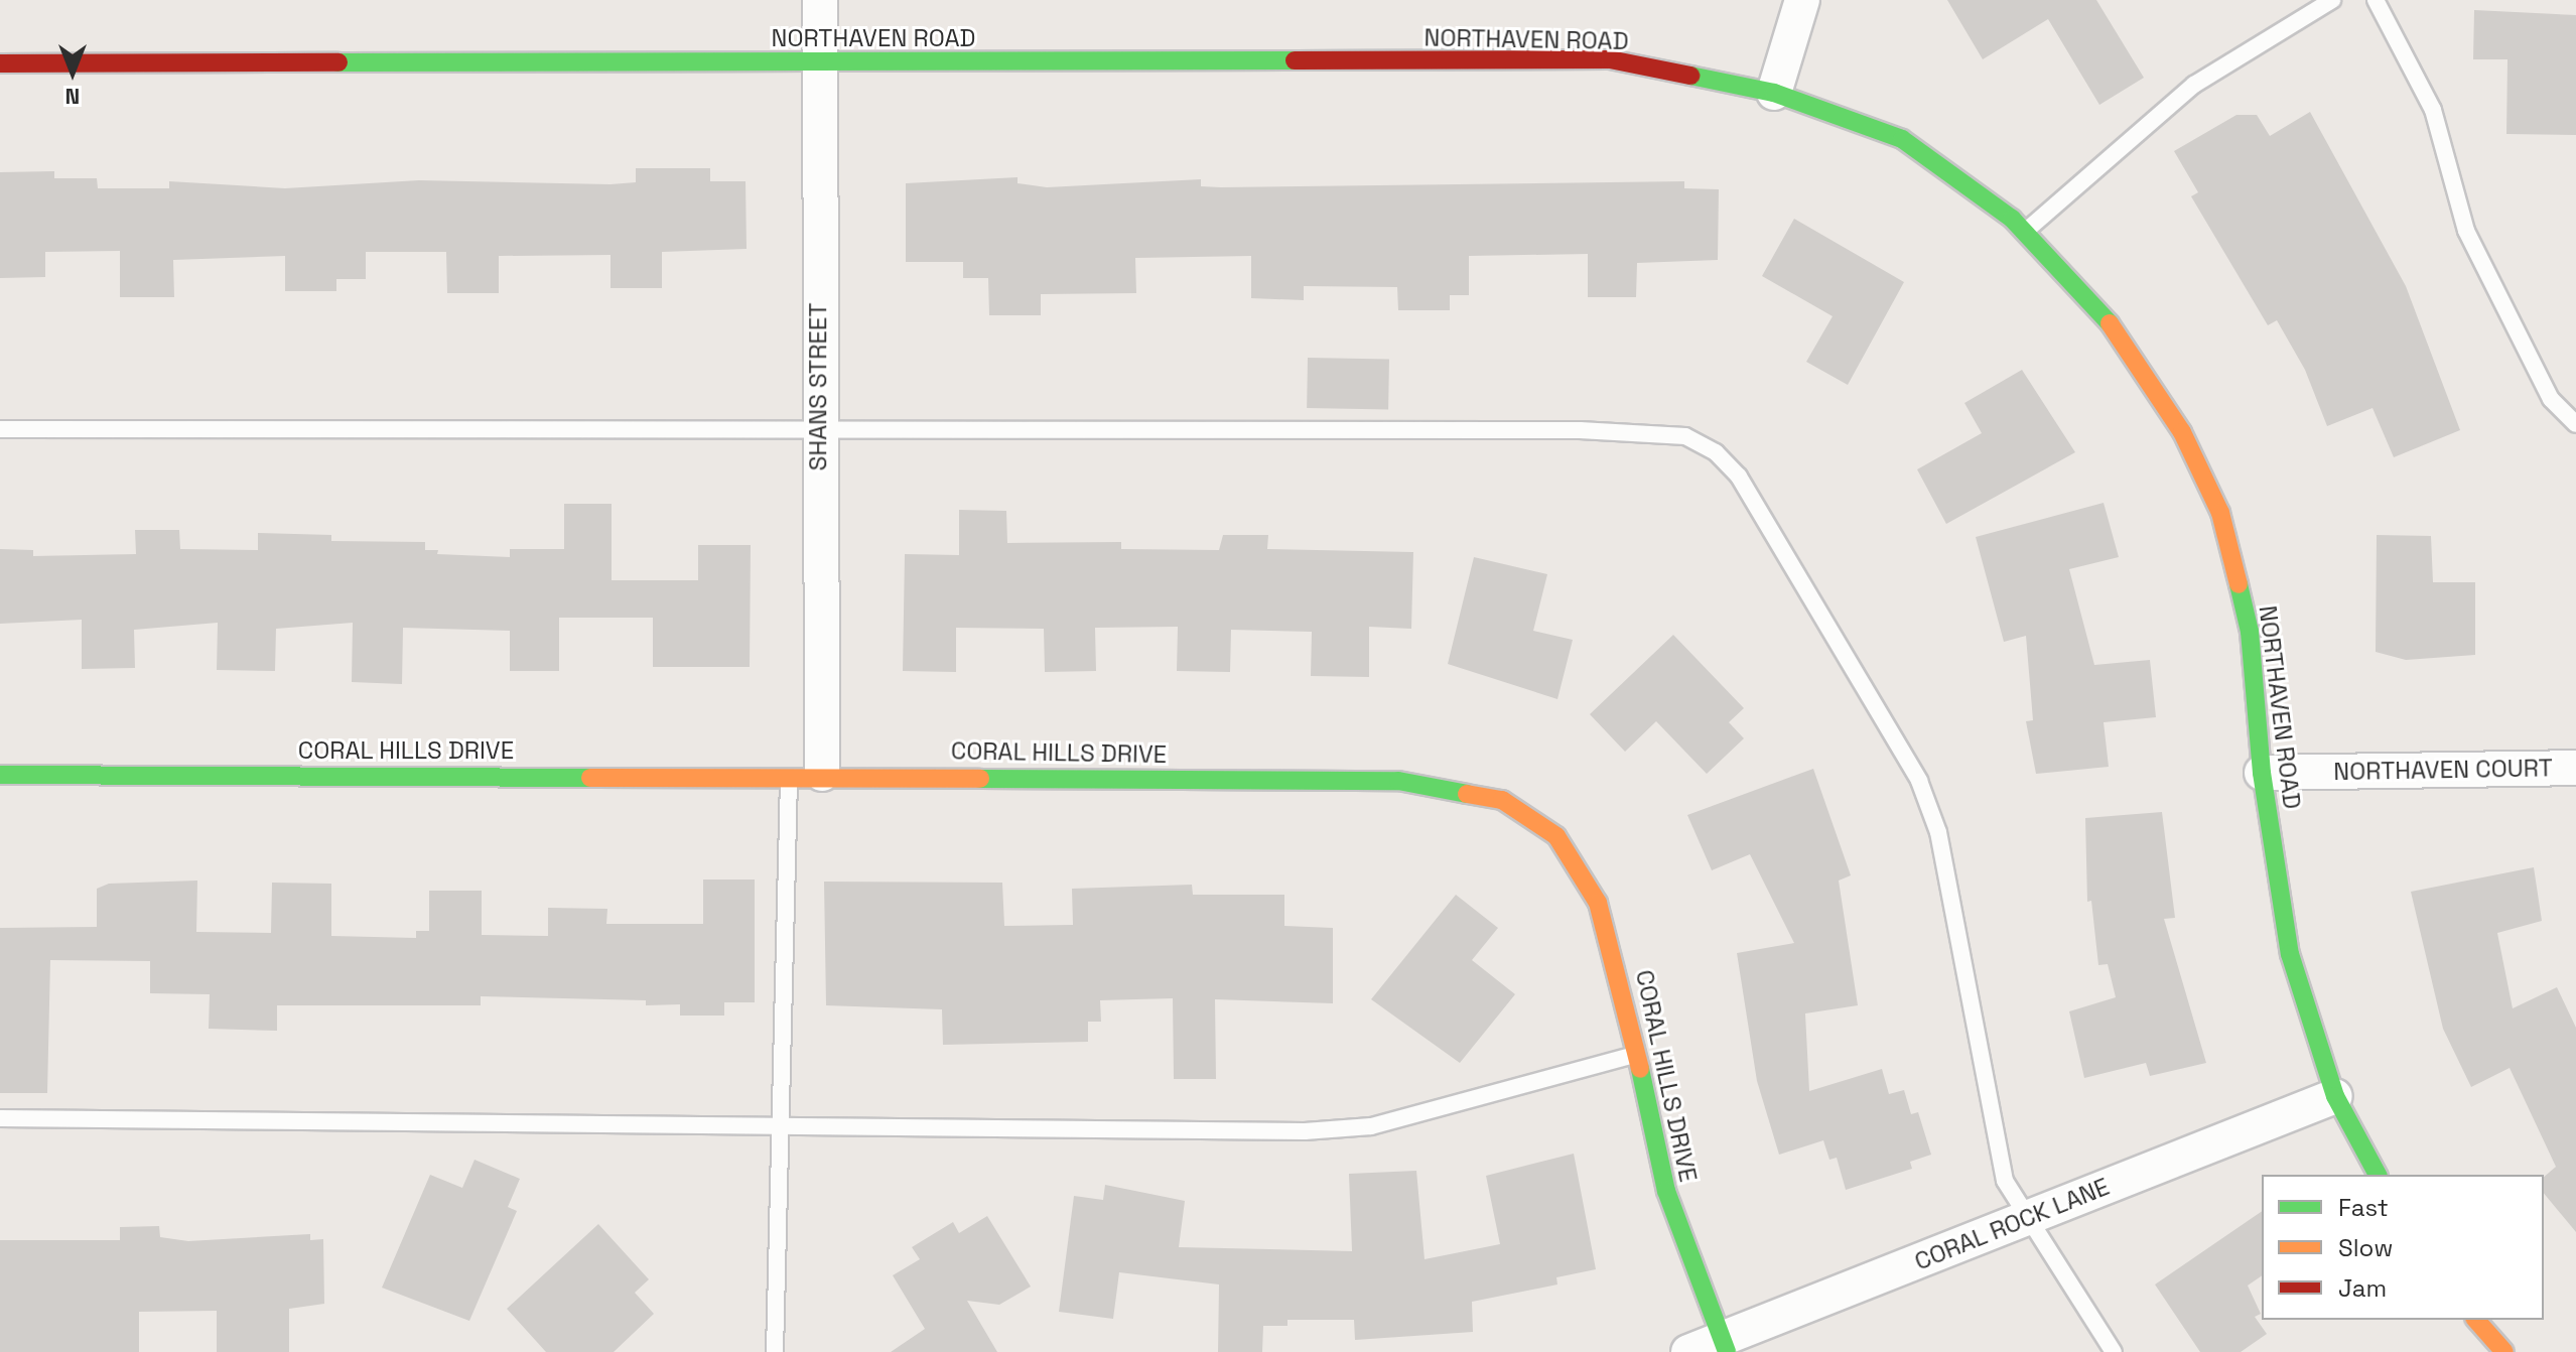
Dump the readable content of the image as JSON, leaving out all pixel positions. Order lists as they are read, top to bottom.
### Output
{
  "streets": {
    "street": [
      "NORTHAVEN ROAD",
      "SHANS STREET",
      "CORAL HILLS DRIVE",
      "NORTHAVEN COURT",
      "CORAL ROCK LANE"
    ]
  },
  "crossings": [
    ["NORTHAVEN ROAD", "SHANS STREET"],
    ["NORTHAVEN ROAD", "NORTHAVEN COURT"],
    ["NORTHAVEN ROAD", "CORAL ROCK LANE"],
    ["SHANS STREET", "CORAL HILLS DRIVE"],
    ["CORAL HILLS DRIVE", "CORAL ROCK LANE"]
  ],
  "legend": ["Fast", "Slow", "Jam"],
  "north": "bottom"
}
